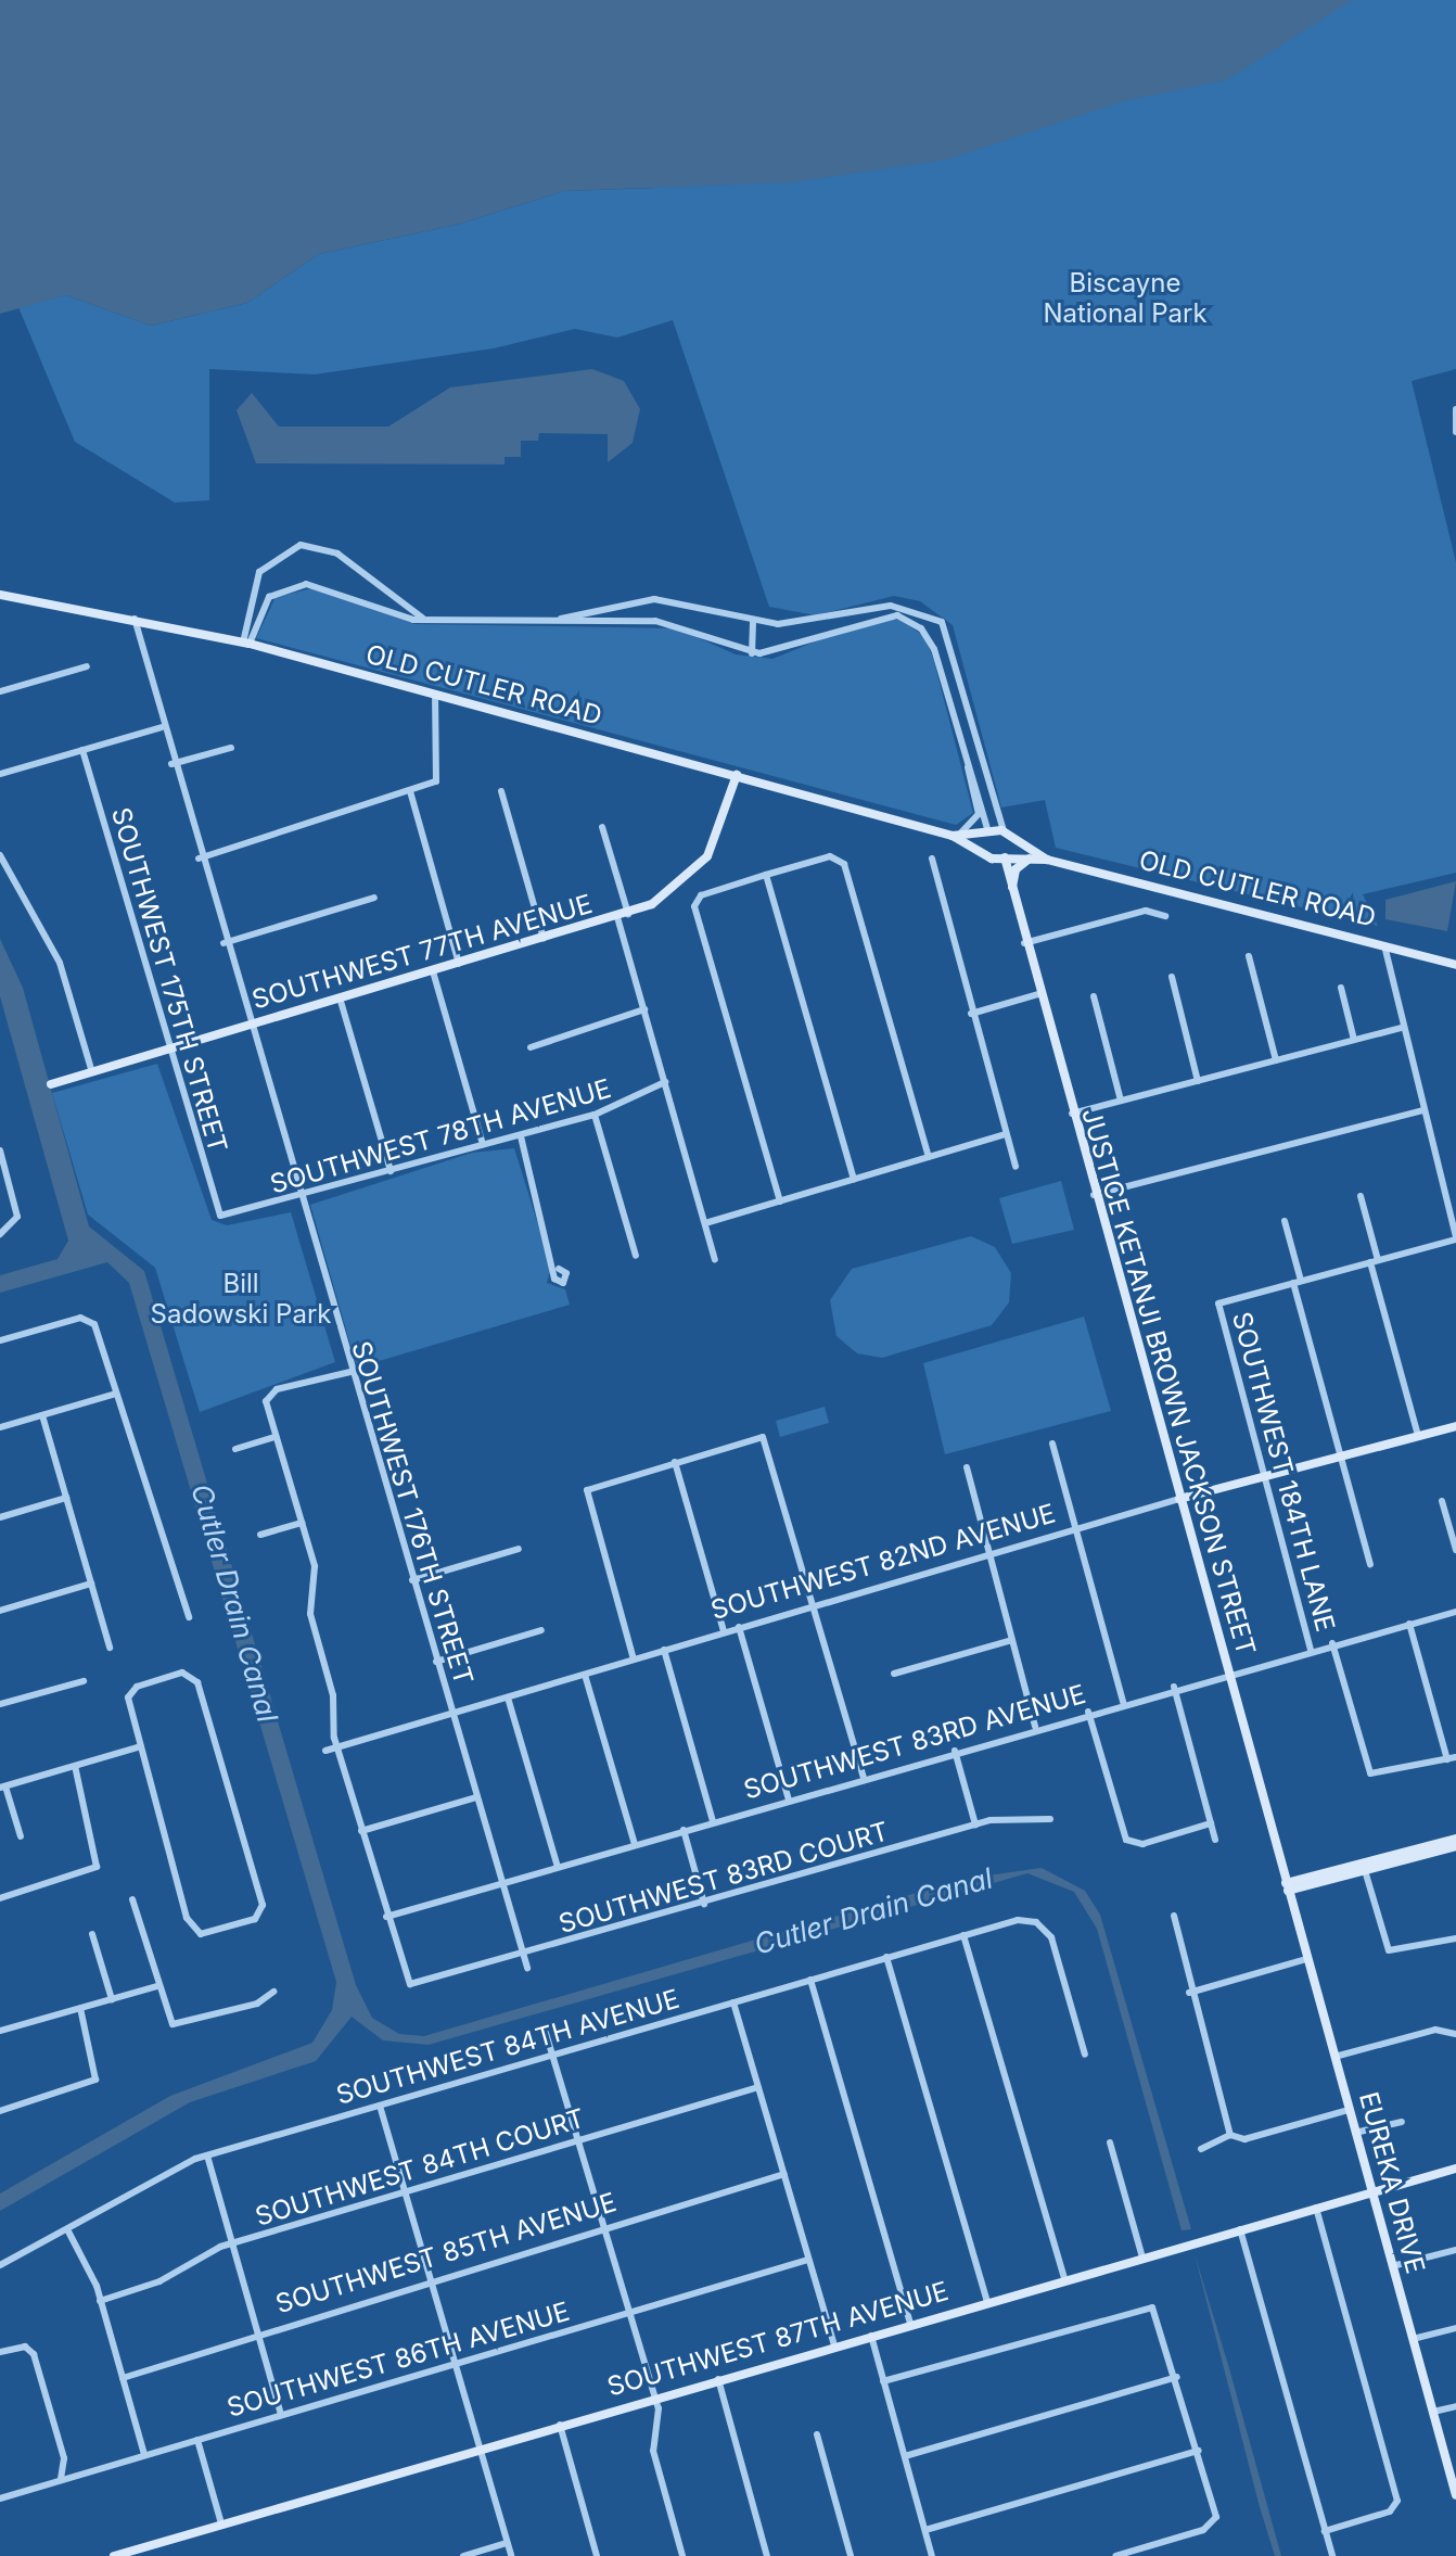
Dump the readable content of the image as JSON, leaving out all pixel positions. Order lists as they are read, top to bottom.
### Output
{
  "streets": {
    "main road": [
      "OLD CUTLER ROAD",
      "SOUTHWEST 77TH AVENUE",
      "JUSTICE KETANJI BROWN JACKSON STREET",
      "SOUTHWEST 82ND AVENUE",
      "EUREKA DRIVE",
      "SOUTHWEST 87TH AVENUE"
    ],
    "street": [
      "SOUTHWEST 175TH STREET",
      "SOUTHWEST 78TH AVENUE",
      "SOUTHWEST 184TH LANE",
      "SOUTHWEST 176TH STREET",
      "SOUTHWEST 83RD AVENUE",
      "SOUTHWEST 83RD COURT",
      "SOUTHWEST 84TH AVENUE",
      "SOUTHWEST 84TH COURT",
      "SOUTHWEST 85TH AVENUE",
      "SOUTHWEST 86TH AVENUE"
    ]
  },
  "crossings": [
    ["OLD CUTLER ROAD", "SOUTHWEST 77TH AVENUE"],
    ["OLD CUTLER ROAD", "JUSTICE KETANJI BROWN JACKSON STREET"],
    ["OLD CUTLER ROAD", "SOUTHWEST 176TH STREET"],
    ["SOUTHWEST 77TH AVENUE", "SOUTHWEST 175TH STREET"],
    ["SOUTHWEST 77TH AVENUE", "SOUTHWEST 176TH STREET"],
    ["SOUTHWEST 175TH STREET", "SOUTHWEST 78TH AVENUE"],
    ["SOUTHWEST 78TH AVENUE", "SOUTHWEST 176TH STREET"],
    ["JUSTICE KETANJI BROWN JACKSON STREET", "SOUTHWEST 82ND AVENUE"],
    ["JUSTICE KETANJI BROWN JACKSON STREET", "SOUTHWEST 83RD AVENUE"],
    ["JUSTICE KETANJI BROWN JACKSON STREET", "EUREKA DRIVE"],
    ["SOUTHWEST 184TH LANE", "SOUTHWEST 82ND AVENUE"],
    ["SOUTHWEST 184TH LANE", "SOUTHWEST 83RD AVENUE"],
    ["SOUTHWEST 176TH STREET", "SOUTHWEST 82ND AVENUE"],
    ["SOUTHWEST 176TH STREET", "SOUTHWEST 83RD AVENUE"],
    ["SOUTHWEST 176TH STREET", "SOUTHWEST 83RD COURT"],
    ["SOUTHWEST 83RD AVENUE", "SOUTHWEST 83RD COURT"],
    ["EUREKA DRIVE", "SOUTHWEST 87TH AVENUE"]
  ],
  "water": ["Cutler Drain Canal"],
  "parks": ["Biscayne National Park", "Bill Sadowski Park"]
}
